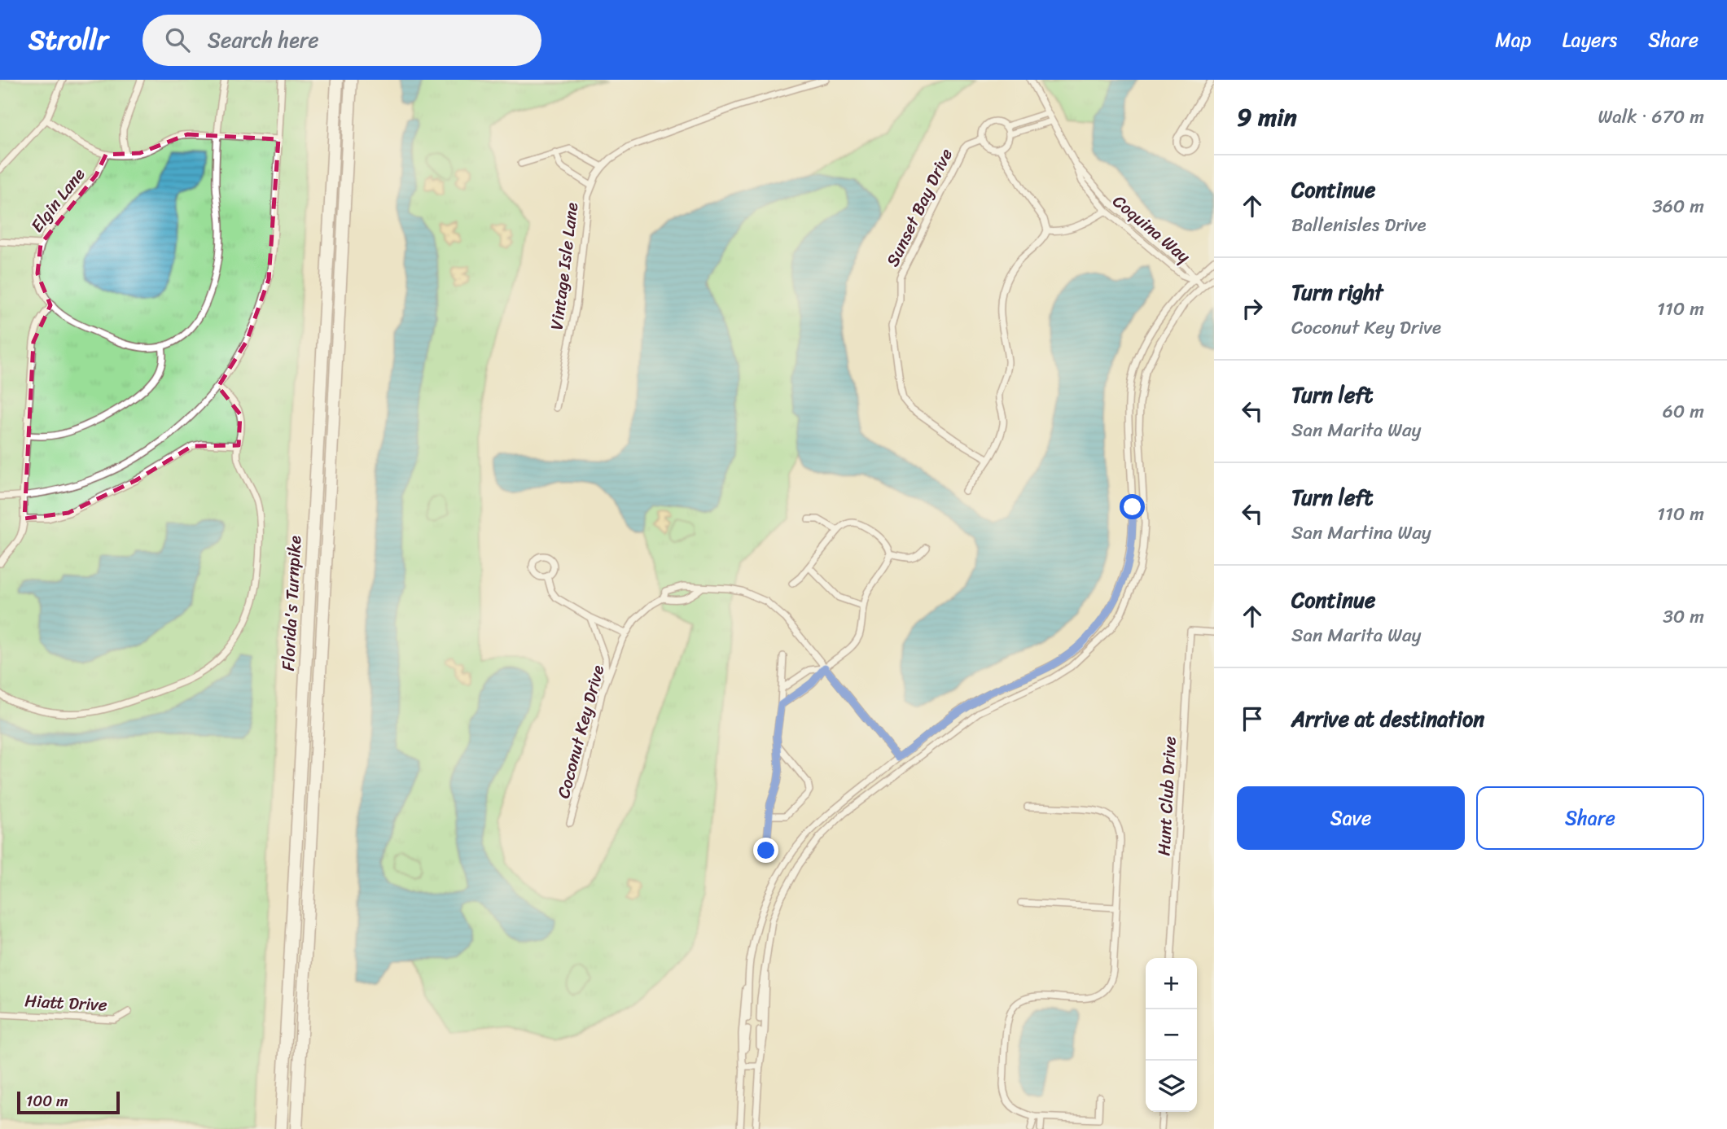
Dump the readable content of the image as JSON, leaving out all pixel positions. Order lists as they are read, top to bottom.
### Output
{
  "streets": {
    "highway": ["Florida's Turnpike"],
    "street": [
      "Elgin Lane",
      "Sunset Bay Drive",
      "Coquina Way",
      "Vintage Isle Lane",
      "Coconut Key Drive",
      "Hunt Club Drive",
      "Hiatt Drive"
    ]
  },
  "crossings": [
    ["Sunset Bay Drive", "Coquina Way"]
  ],
  "scale_bar": "100 m",
  "page": {
    "header": "Strollr",
    "search": "Search here",
    "nav": ["Map", "Layers", "Share"],
    "heading": ["9 min", "Walk · 670 m"],
    "list": [
      ["Continue", "Ballenisles Drive", "360 m"],
      ["Turn right", "Coconut Key Drive", "110 m"],
      ["Turn left", "San Marita Way", "60 m"],
      ["Turn left", "San Martina Way", "110 m"],
      ["Continue", "San Marita Way", "30 m"],
      "Arrive at destination"
    ],
    "buttons": ["Save", "Share"],
    "map_buttons": ["+", "−"],
    "scale": "100 m"
  }
}
